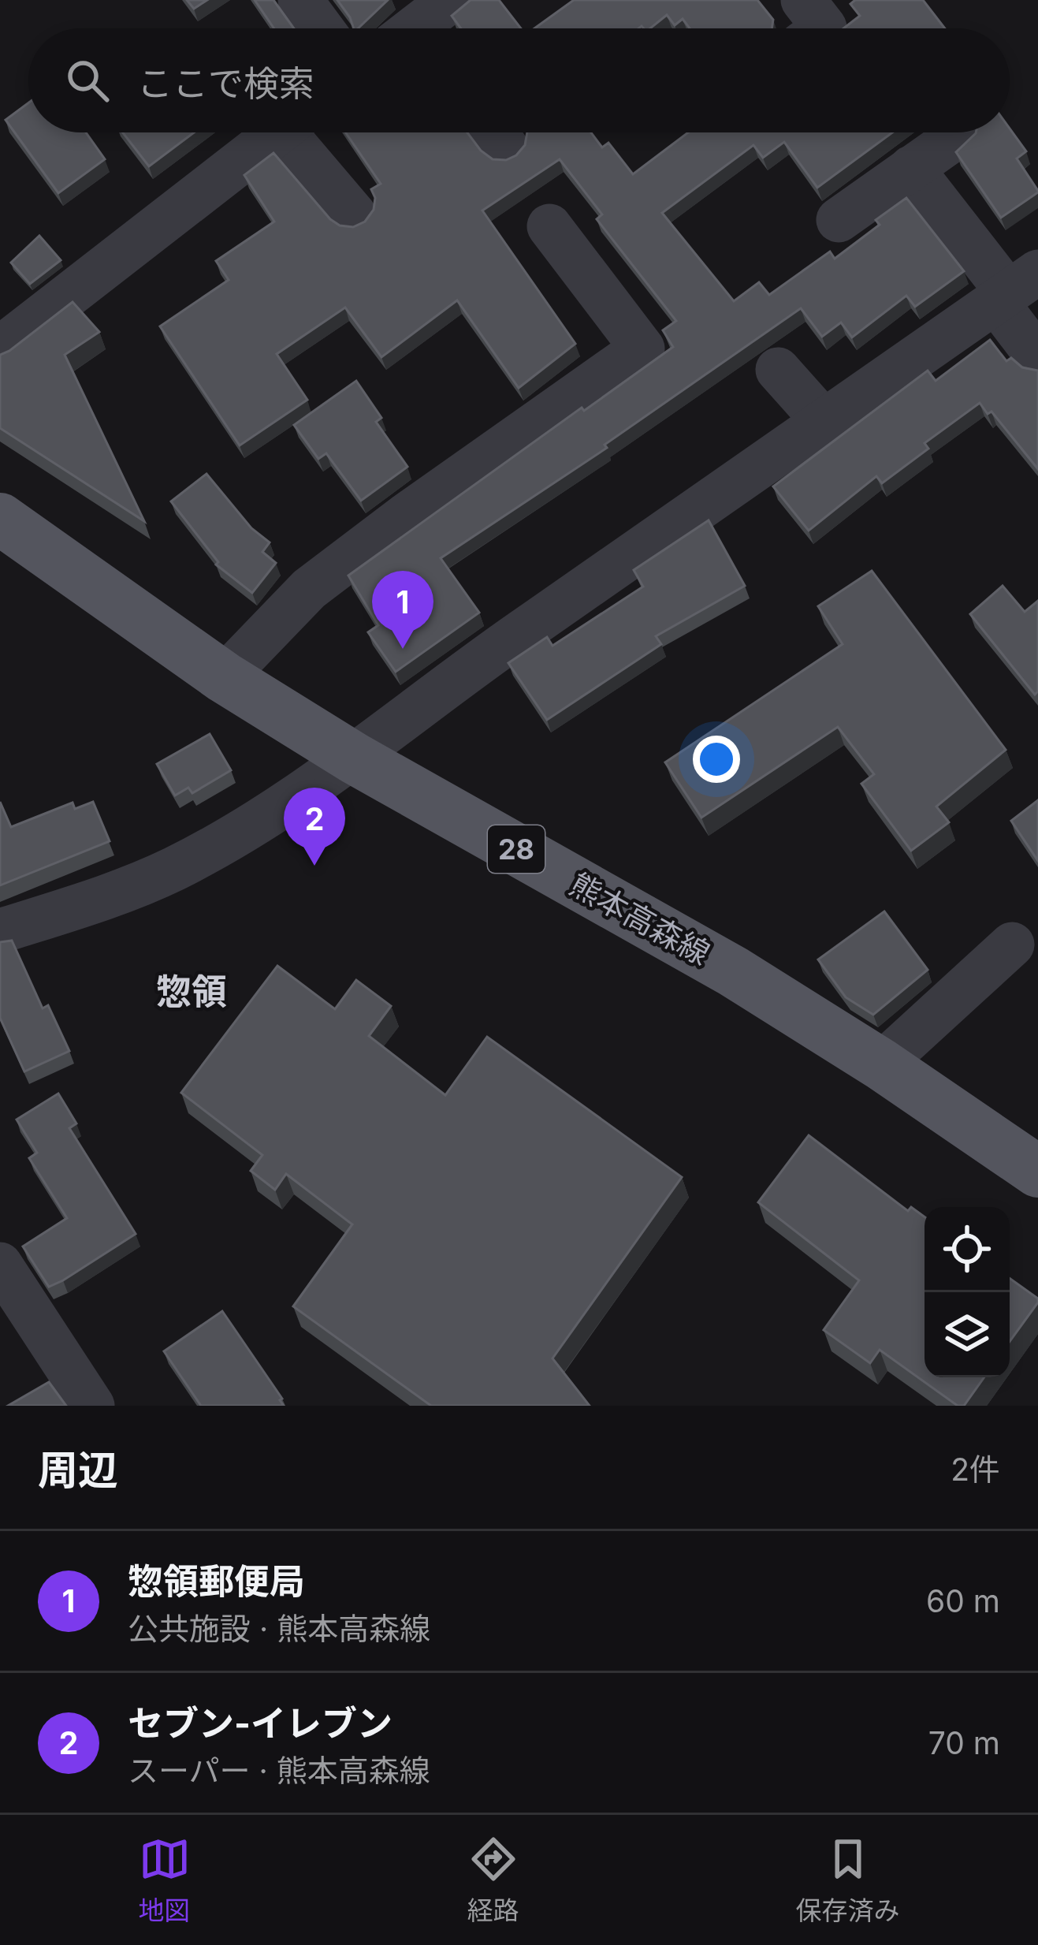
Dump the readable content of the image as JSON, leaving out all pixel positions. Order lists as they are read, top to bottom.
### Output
{
  "streets": {
    "main road": ["28", "熊本高森線"]
  },
  "districts": ["惣領"],
  "page": {
    "search": "ここで検索",
    "pins": ["1", "2"],
    "heading": ["周辺", "2件"],
    "list": [
      {
        "mark": "1",
        "name": "惣領郵便局",
        "note": "公共施設 · 熊本高森線",
        "value": "60 m"
      },
      {
        "mark": "2",
        "name": "セブン-イレブン",
        "note": "スーパー · 熊本高森線",
        "value": "70 m"
      }
    ],
    "nav": ["地図", "経路", "保存済み"]
  }
}
